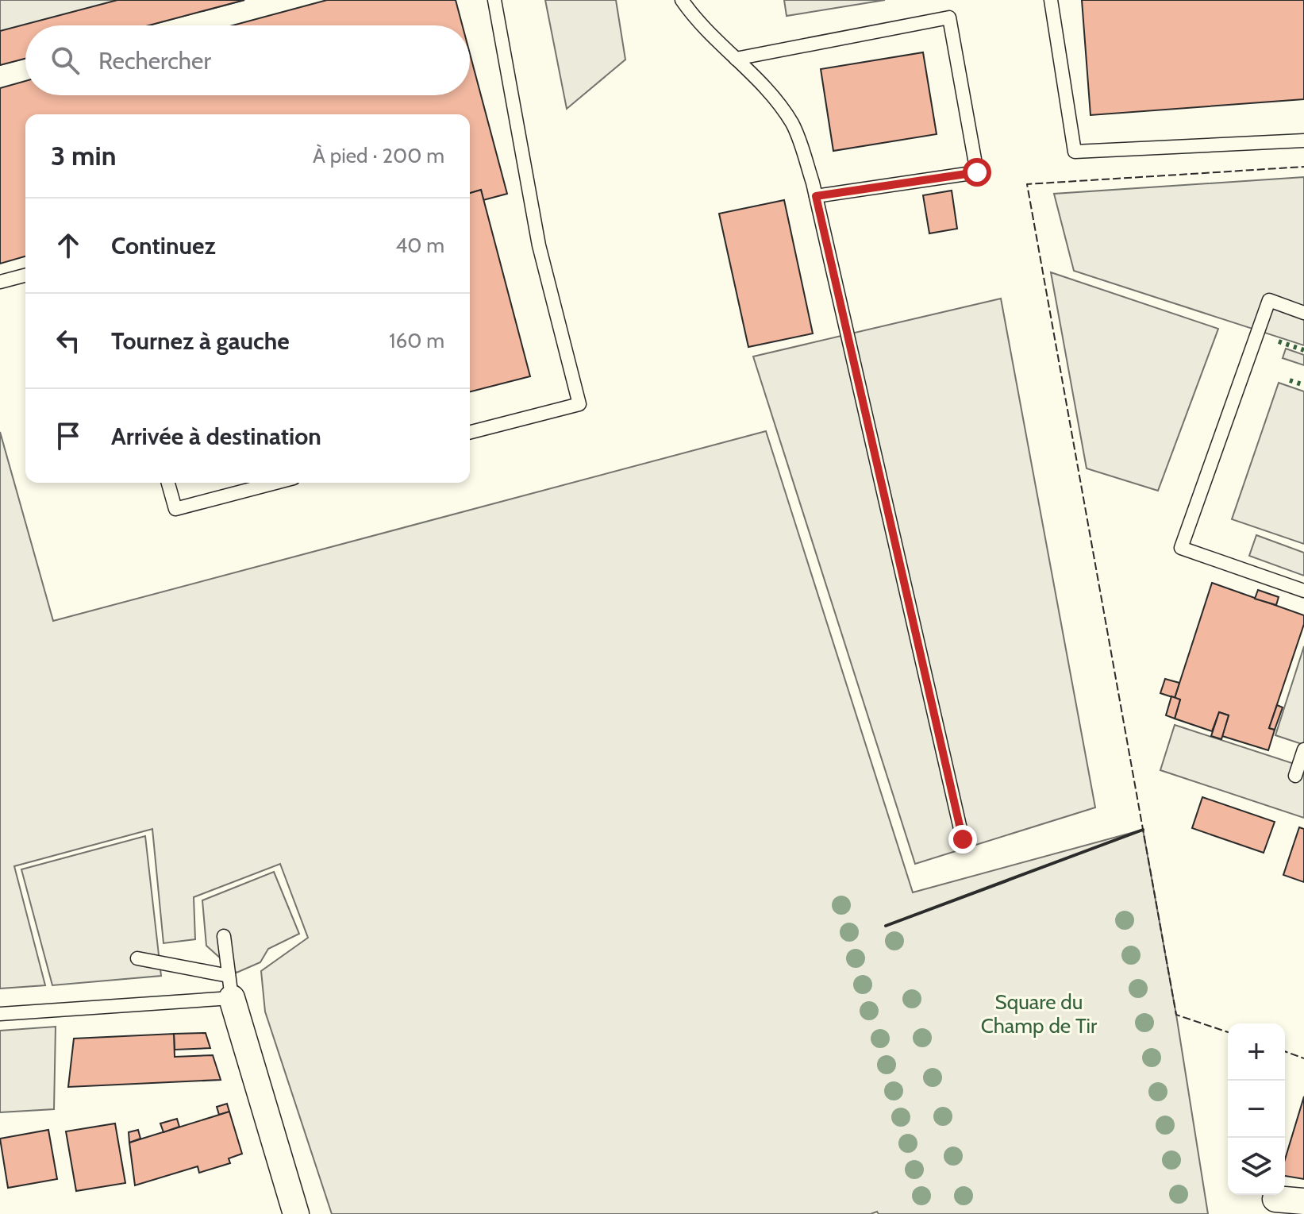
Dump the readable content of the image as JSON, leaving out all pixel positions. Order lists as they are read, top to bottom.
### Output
{
  "parks": ["Square du Champ de Tir"],
  "page": {
    "search": "Rechercher",
    "heading": ["3 min", "À pied · 200 m"],
    "list": [
      ["Continuez", "40 m"],
      ["Tournez à gauche", "160 m"],
      "Arrivée à destination"
    ],
    "map_buttons": ["+", "−"]
  }
}
